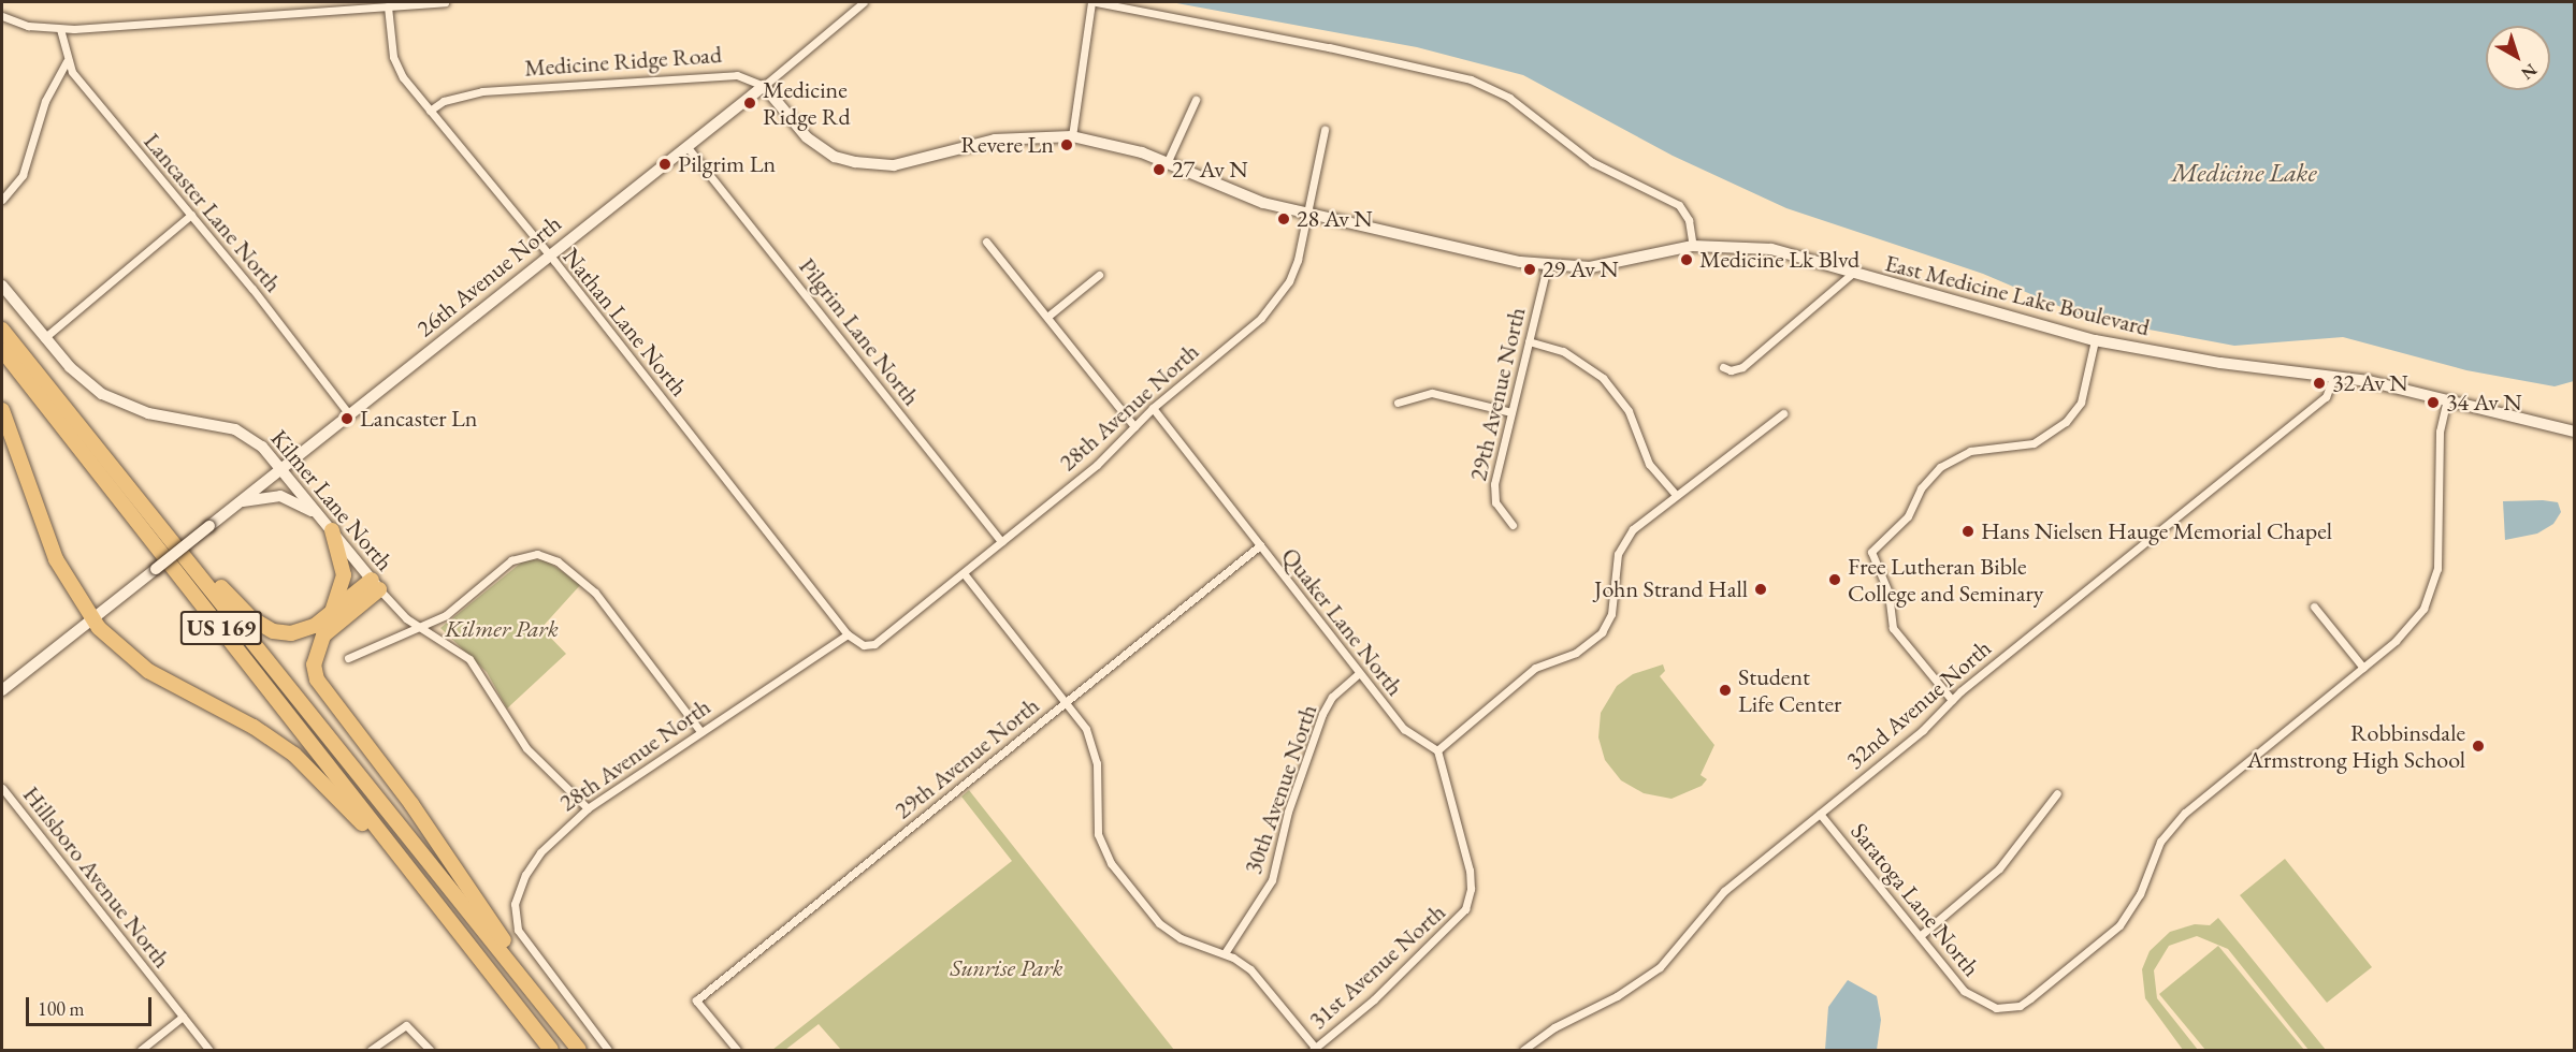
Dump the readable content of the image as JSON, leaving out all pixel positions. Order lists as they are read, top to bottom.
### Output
{
  "streets": {
    "highway": ["US 169"],
    "street": [
      "Medicine Ridge Road",
      "Lancaster Lane North",
      "26th Avenue North",
      "East Medicine Lake Boulevard",
      "Nathan Lane North",
      "Pilgrim Lane North",
      "29th Avenue North",
      "28th Avenue North",
      "Kilmer Lane North",
      "Quaker Lane North",
      "32nd Avenue North",
      "30th Avenue North",
      "Hillsboro Avenue North",
      "Saratoga Lane North",
      "31st Avenue North"
    ]
  },
  "crossings": [
    ["Medicine Ridge Road", "26th Avenue North"],
    ["Medicine Ridge Road", "Nathan Lane North"],
    ["Lancaster Lane North", "26th Avenue North"],
    ["26th Avenue North", "Nathan Lane North"],
    ["26th Avenue North", "Pilgrim Lane North"],
    ["26th Avenue North", "Kilmer Lane North"],
    ["East Medicine Lake Boulevard", "32nd Avenue North"],
    ["Nathan Lane North", "28th Avenue North"],
    ["Pilgrim Lane North", "28th Avenue North"],
    ["29th Avenue North", "Quaker Lane North"],
    ["28th Avenue North", "Kilmer Lane North"],
    ["28th Avenue North", "Quaker Lane North"],
    ["Quaker Lane North", "30th Avenue North"],
    ["Quaker Lane North", "31st Avenue North"],
    ["32nd Avenue North", "Saratoga Lane North"]
  ],
  "water": ["Medicine Lake"],
  "parks": ["Kilmer Park", "Sunrise Park"],
  "places": [
    "Medicine Ridge Rd",
    "Revere Ln",
    "Pilgrim Ln",
    "27 Av N",
    "28 Av N",
    "Medicine Lk Blvd",
    "29 Av N",
    "32 Av N",
    "34 Av N",
    "Lancaster Ln",
    "Hans Nielsen Hauge Memorial Chapel",
    "Free Lutheran Bible College and Seminary",
    "John Strand Hall",
    "Student Life Center",
    "Robbinsdale Armstrong High School"
  ],
  "scale_bar": "100 m",
  "north": "bottom right"
}
